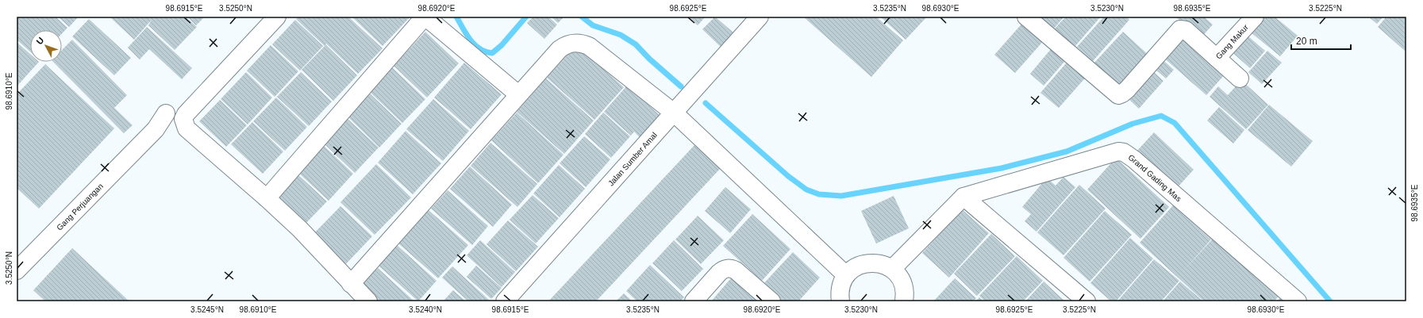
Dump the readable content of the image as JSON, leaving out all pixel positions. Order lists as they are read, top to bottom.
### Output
{
  "streets": {
    "street": [
      "Gang Makur",
      "Jalan Sumber Amal",
      "Grand Gading Mas",
      "Gang Perjuangan"
    ]
  },
  "scale_bar": "20 m",
  "north": "top left",
  "coordinates": [
    "98.6915°E",
    "3.5250°N",
    "98.6920°E",
    "98.6925°E",
    "3.5235°N",
    "98.6930°E",
    "3.5230°N",
    "98.6935°E",
    "3.5225°N",
    "98.6910°E",
    "3.5245°N",
    "3.5240°N"
  ]
}
